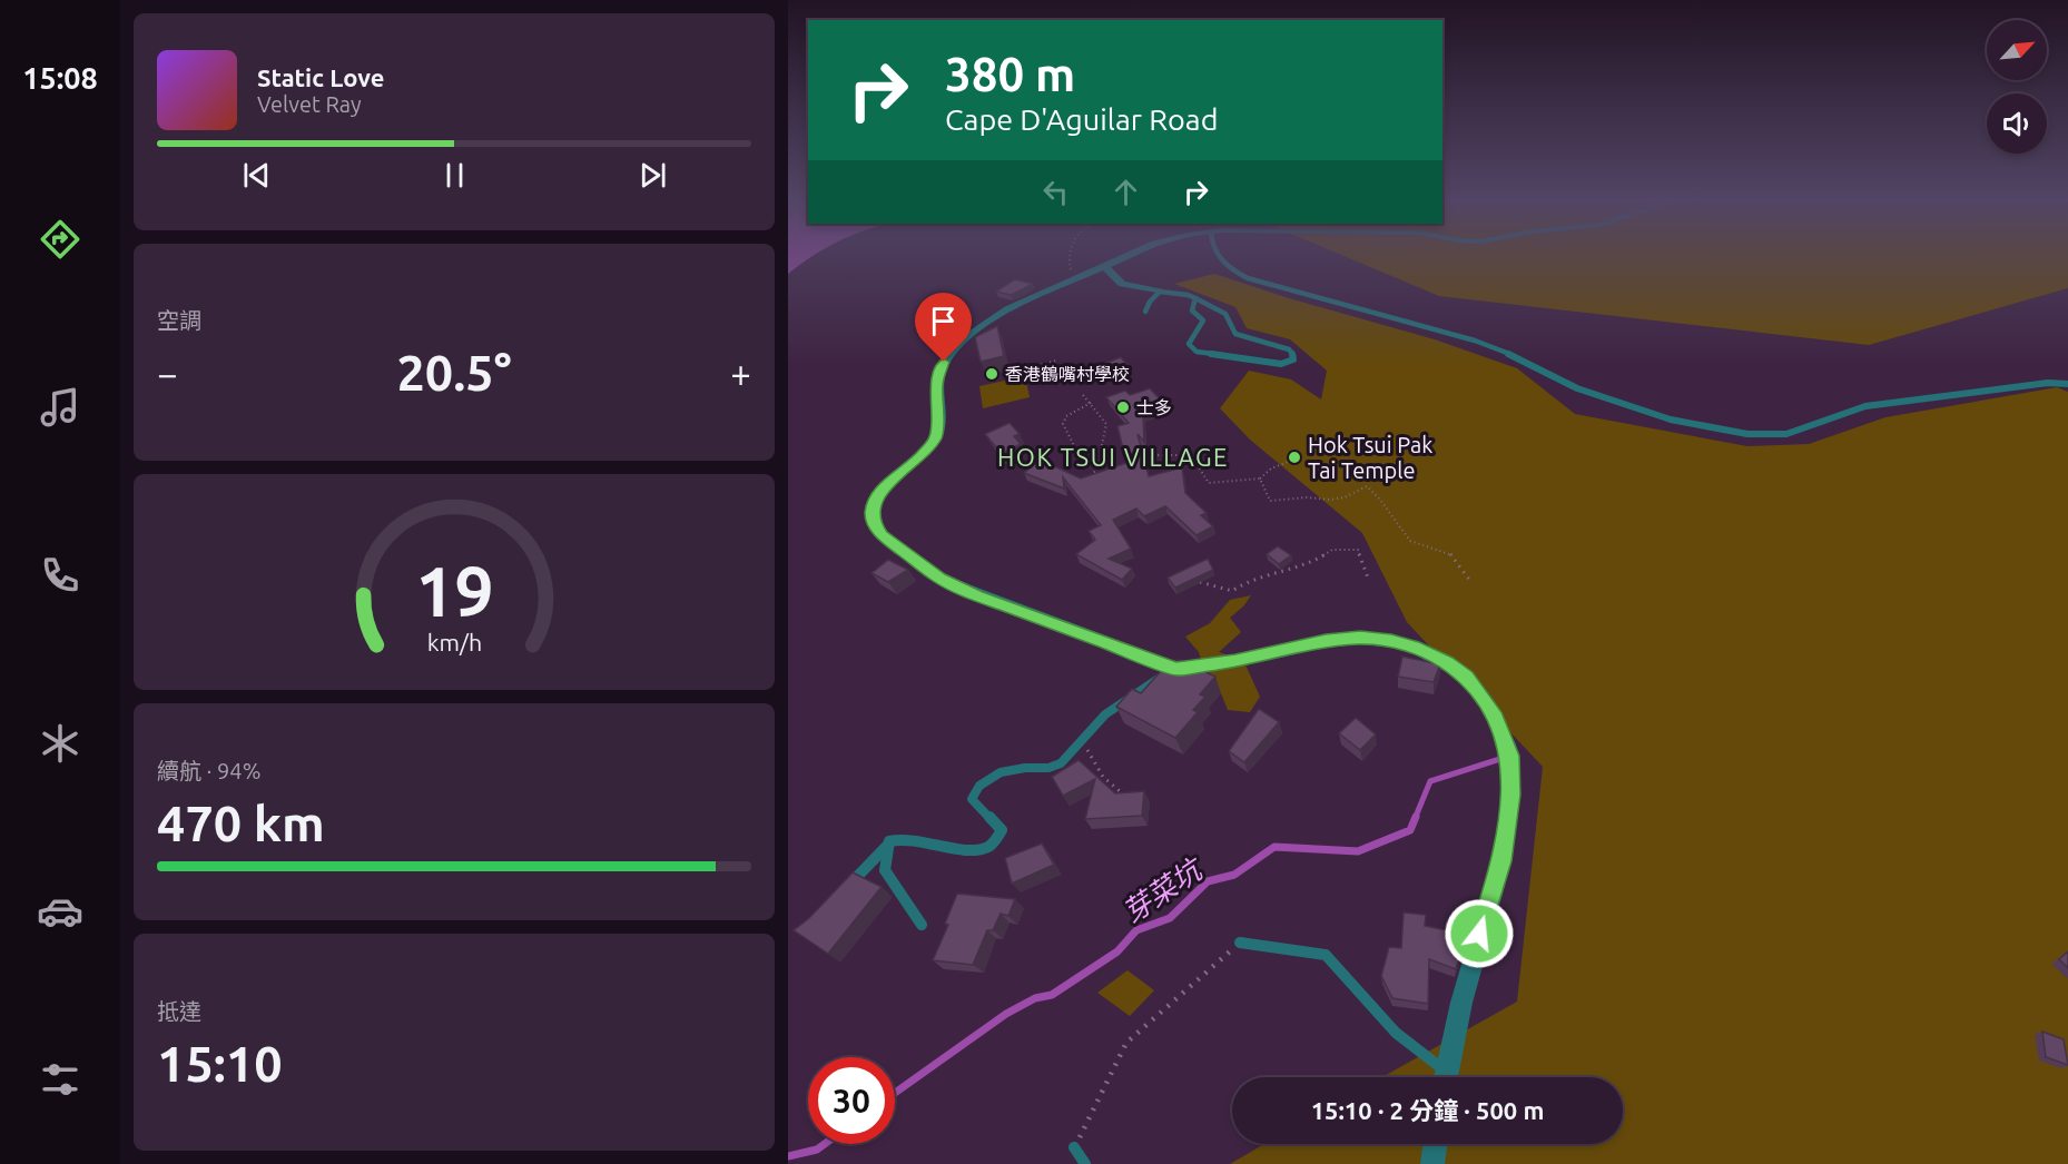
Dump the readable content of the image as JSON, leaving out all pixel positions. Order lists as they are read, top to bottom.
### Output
{
  "districts": ["HOK TSUI VILLAGE"],
  "water": ["芽菜坑"],
  "places": ["香港鶴嘴村學校", "士多", "Hok Tsui Pak Tai Temple"],
  "north": "top right",
  "page": {
    "tabs": "15:08",
    "turn": ["380 m", "Cape D'Aguilar Road"],
    "song": ["Static Love", "Velvet Ray"],
    "tile": [
      "空調",
      ["續航 · 94%", "470 km"],
      ["抵達", "15:10"]
    ],
    "heat": ["−", "20.5°", "+"],
    "limit": "30",
    "trip": "15:10 · 2 分鐘 · 500 m",
    "gauge": ["19", "km/h"]
  }
}
